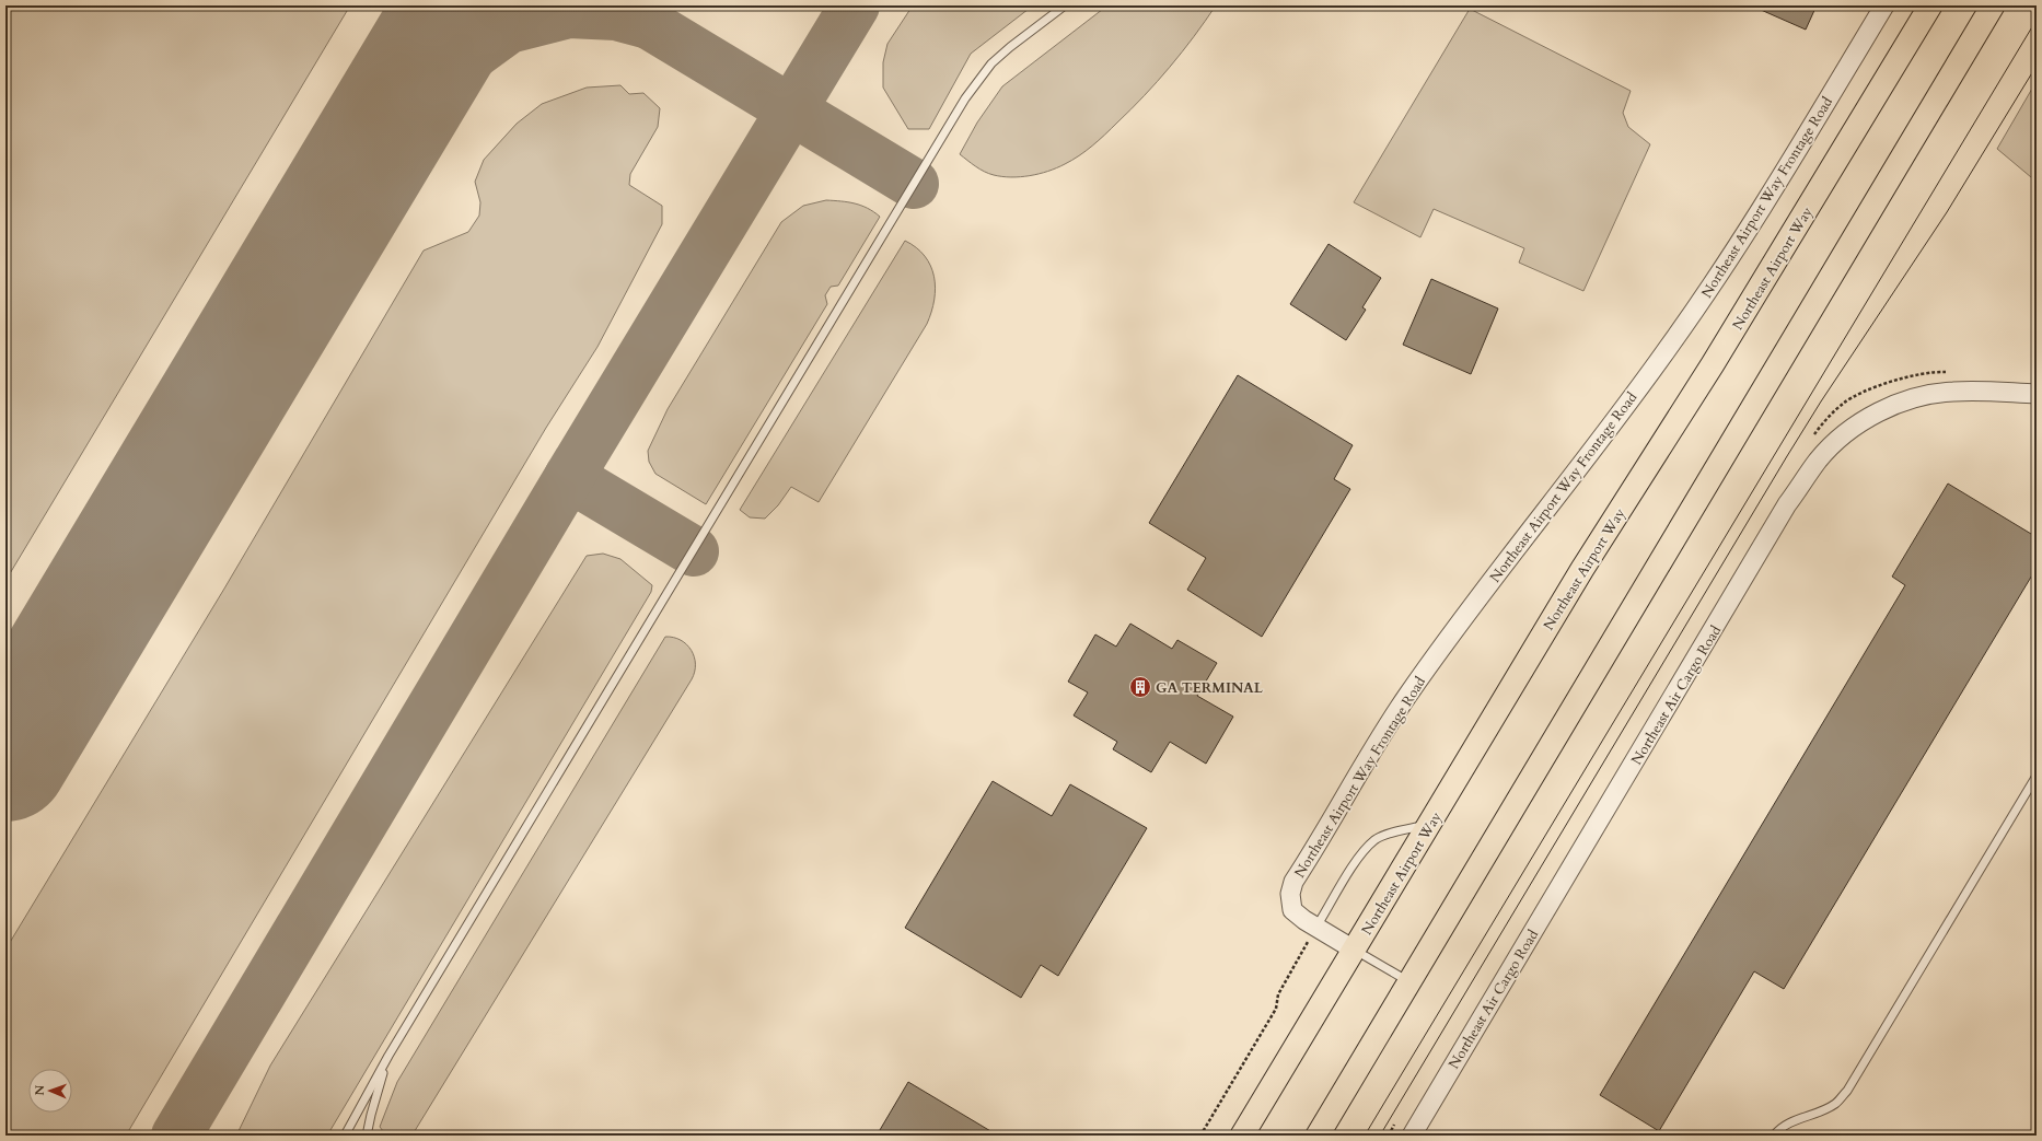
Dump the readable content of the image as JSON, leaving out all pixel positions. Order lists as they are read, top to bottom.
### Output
{
  "streets": {
    "main road": ["Northeast Airport Way"],
    "street": ["Northeast Airport Way Frontage Road", "Northeast Air Cargo Road"]
  },
  "crossings": [
    ["Northeast Airport Way Frontage Road", "Northeast Airport Way"]
  ],
  "places": {
    "building": ["GA TERMINAL"]
  },
  "north": "left"
}
